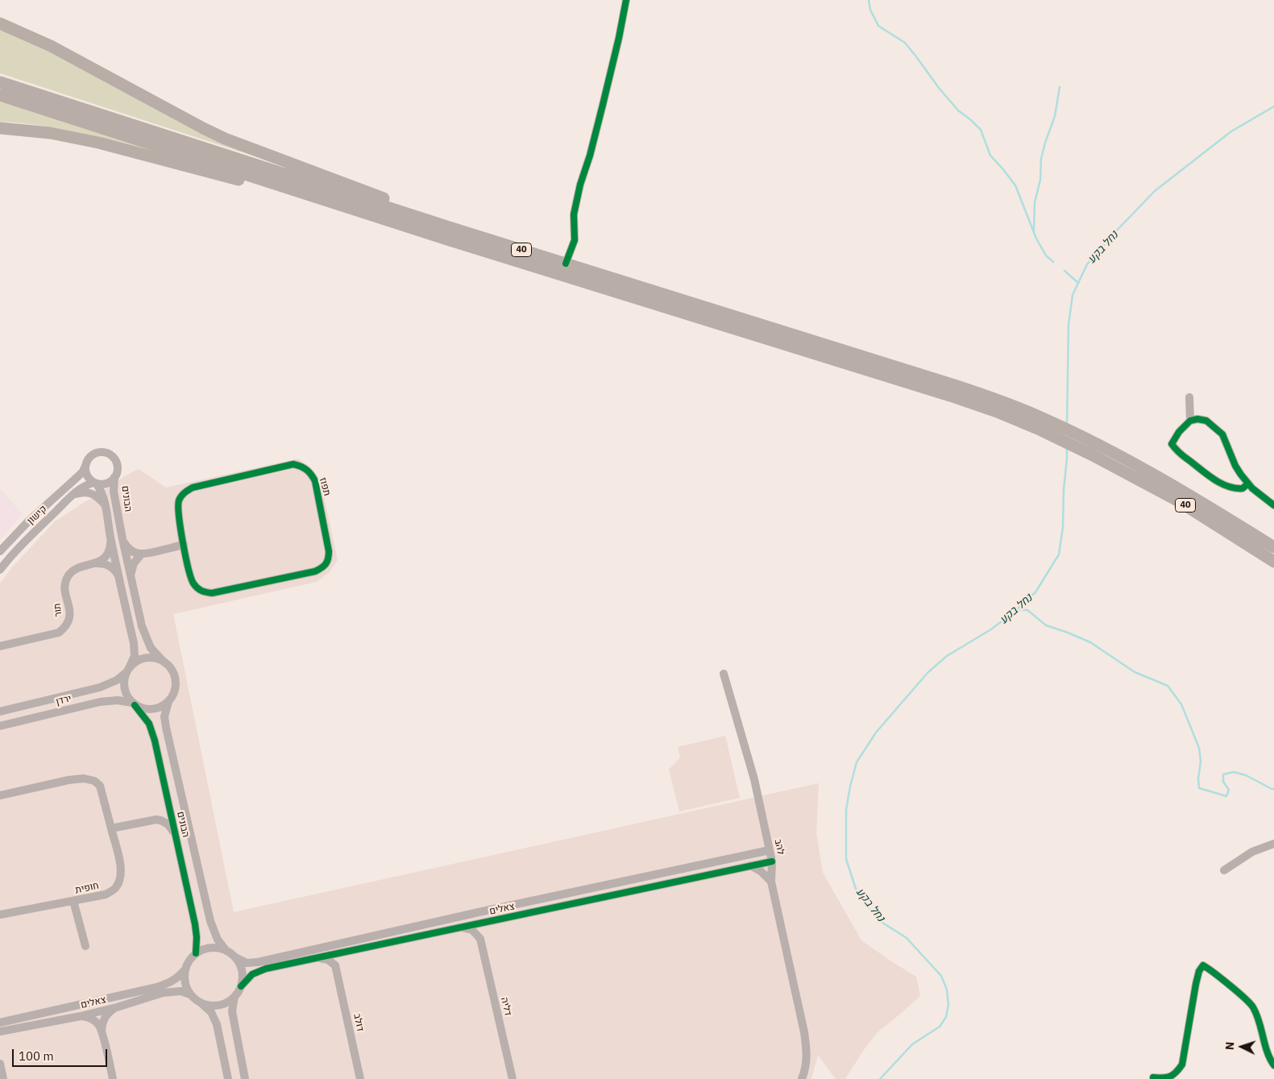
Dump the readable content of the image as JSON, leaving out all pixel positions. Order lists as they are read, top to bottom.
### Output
{
  "streets": {
    "highway": ["40"],
    "street": [
      "תפוז",
      "הבונים",
      "קישון",
      "תור",
      "ירדן",
      "להב",
      "חופית",
      "צאלים",
      "דליה",
      "דולב"
    ]
  },
  "crossings": [
    ["הבונים", "קישון"],
    ["הבונים", "ירדן"],
    ["הבונים", "צאלים"],
    ["להב", "צאלים"]
  ],
  "water": ["נחל בקע"],
  "scale_bar": "100 m",
  "north": "left"
}
